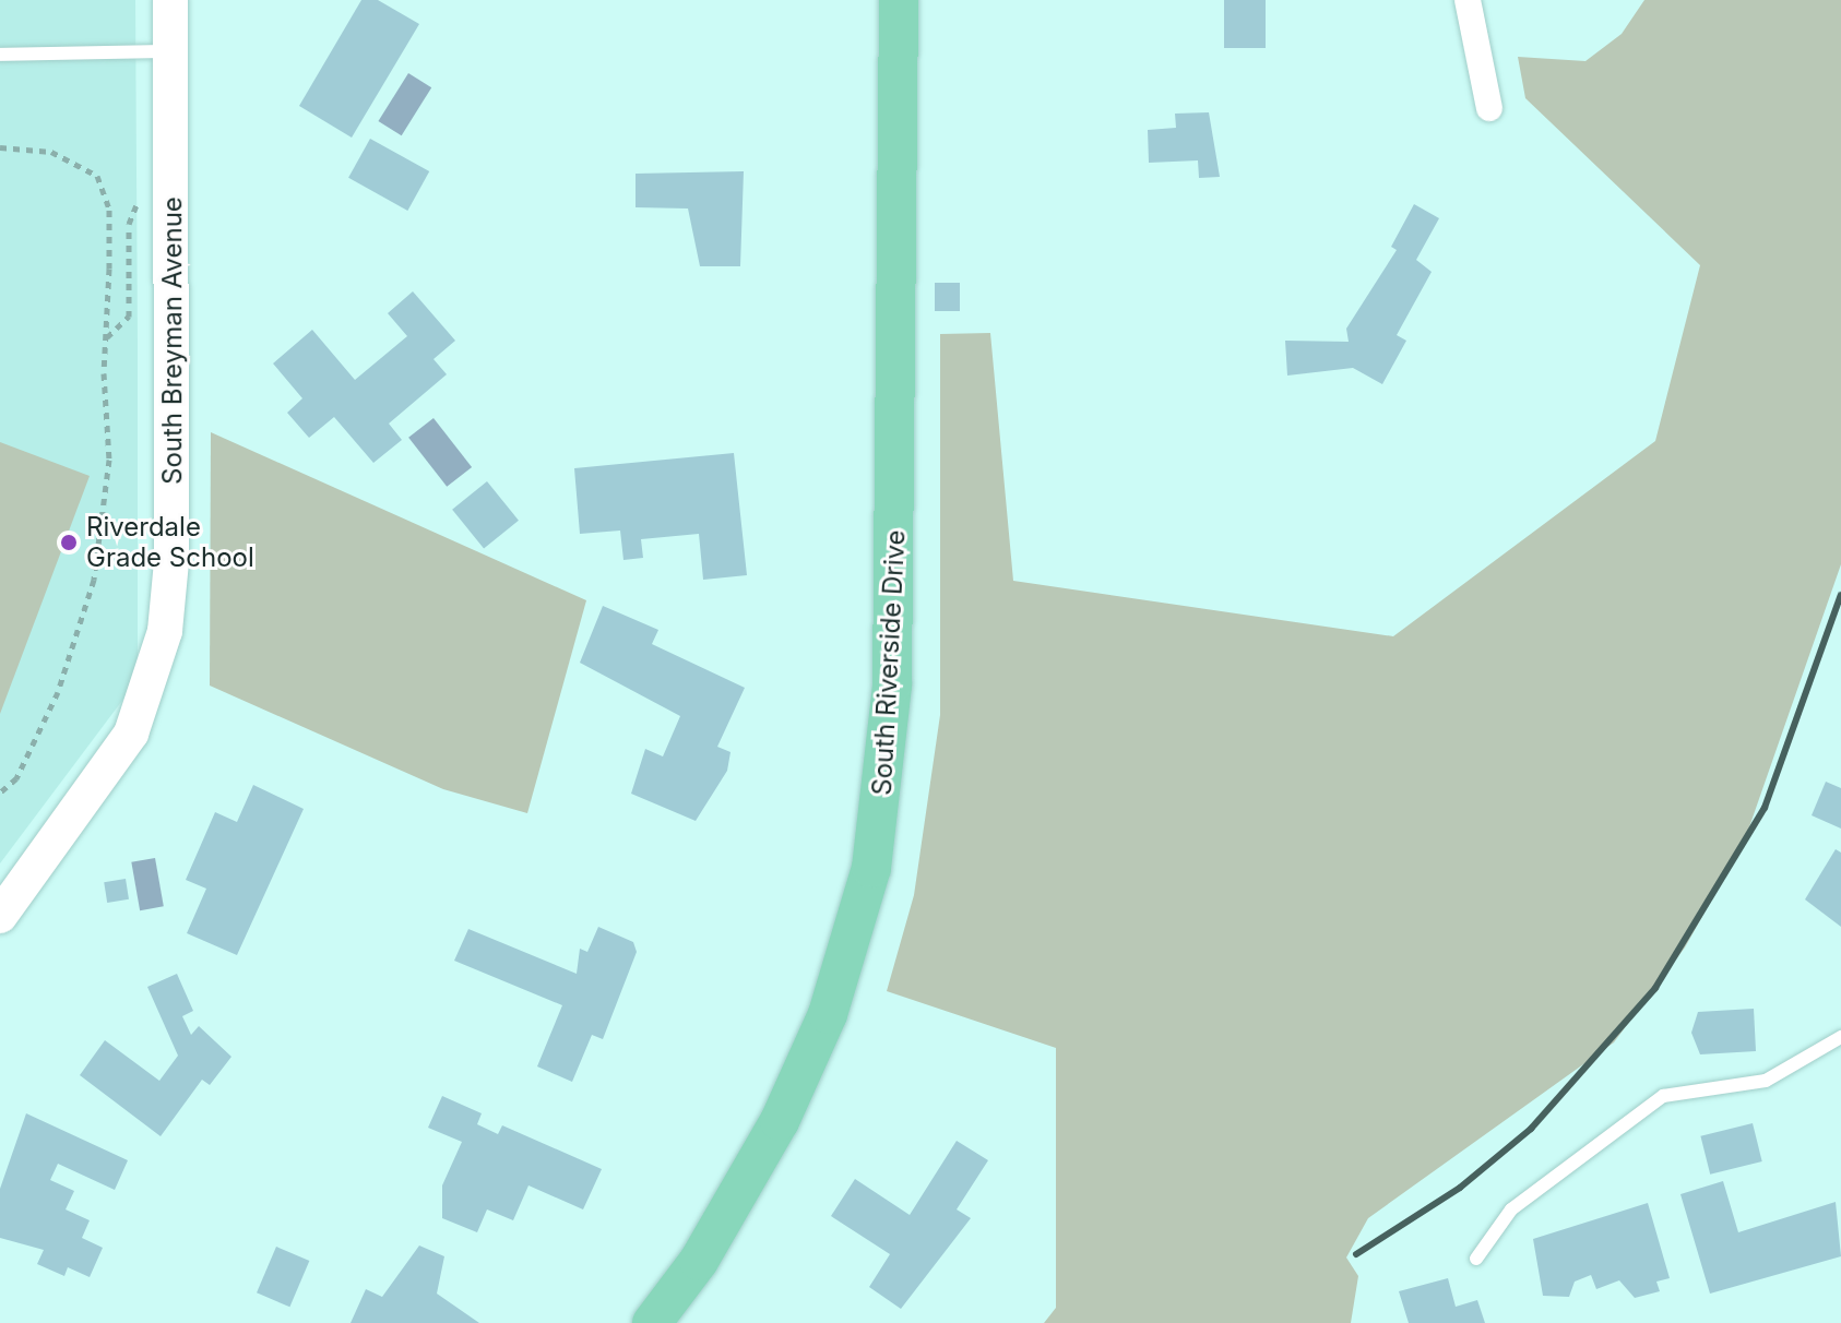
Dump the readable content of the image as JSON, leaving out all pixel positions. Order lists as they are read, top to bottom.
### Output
{
  "streets": {
    "main road": ["South Riverside Drive"],
    "street": ["South Breyman Avenue"]
  },
  "places": ["Riverdale Grade School"]
}
